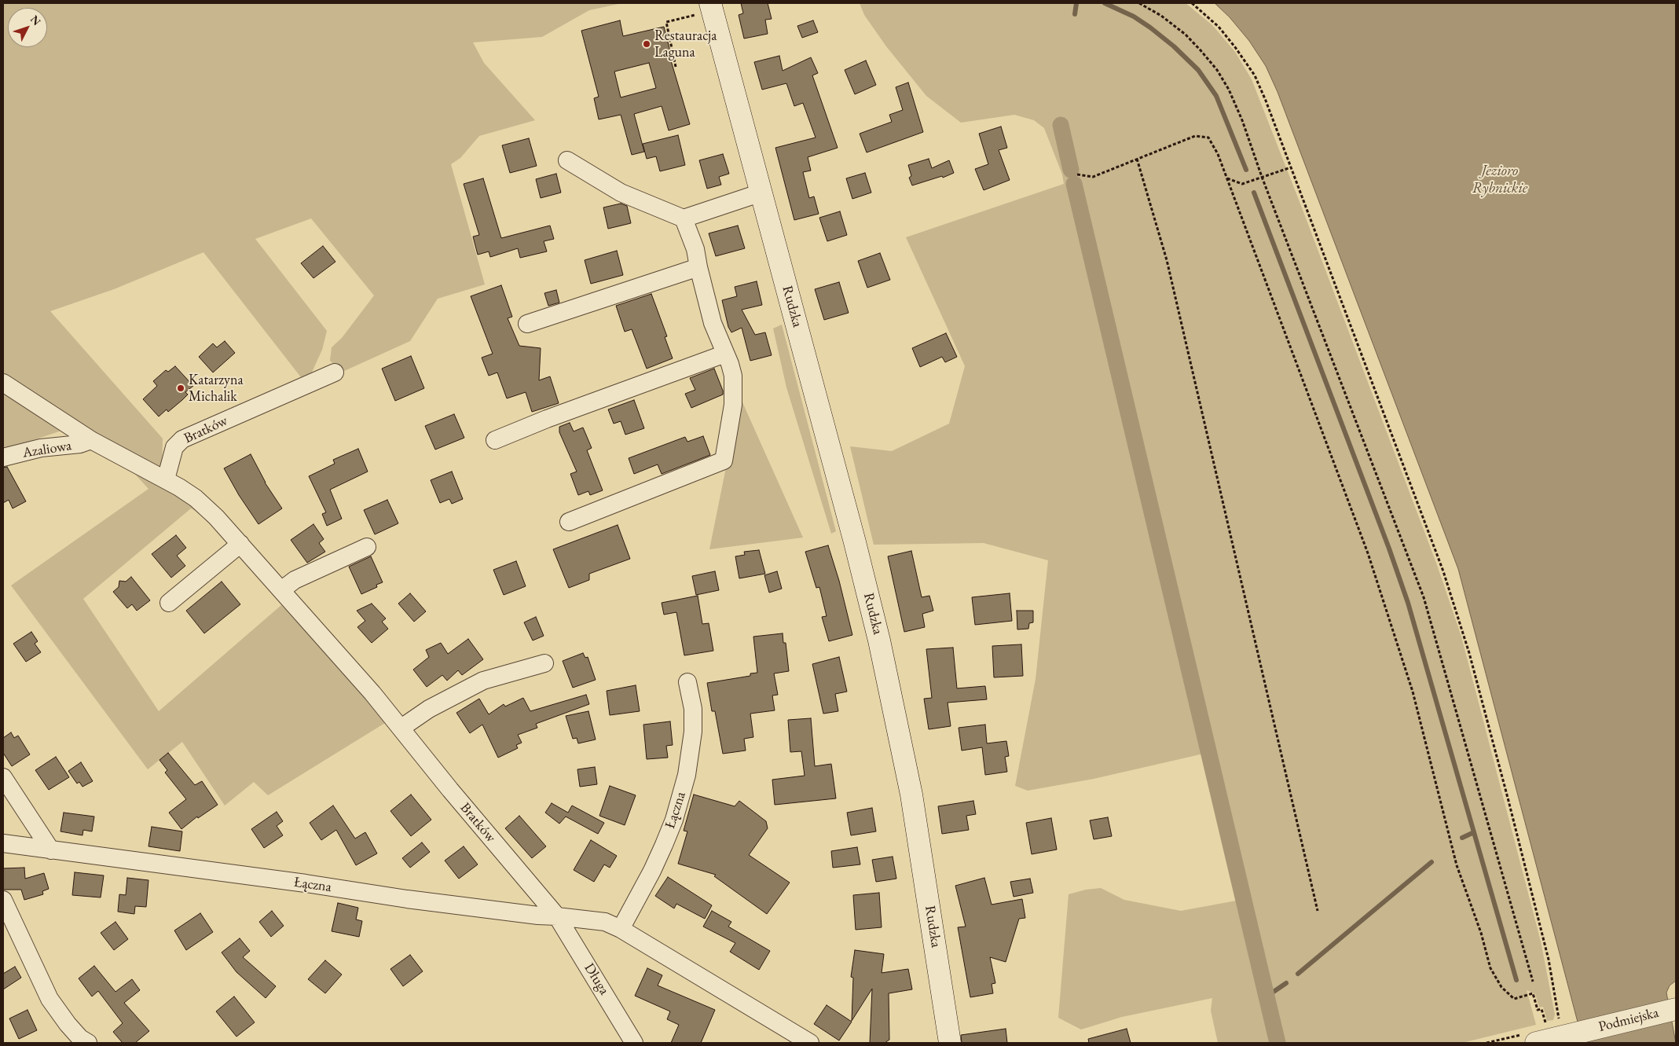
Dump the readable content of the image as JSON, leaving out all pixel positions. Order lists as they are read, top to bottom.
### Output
{
  "streets": {
    "main road": ["Rudzka", "Podmiejska"],
    "street": [
      "Bratków",
      "Azaliowa",
      "Łączna",
      "Długa"
    ]
  },
  "crossings": [
    ["Bratków", "Azaliowa"],
    ["Bratków", "Łączna"],
    ["Bratków", "Długa"],
    ["Łączna", "Długa"]
  ],
  "water": ["Jezioro Rybnickie"],
  "places": ["Restauracja Laguna", "Katarzyna Michalik"],
  "north": "top right"
}
